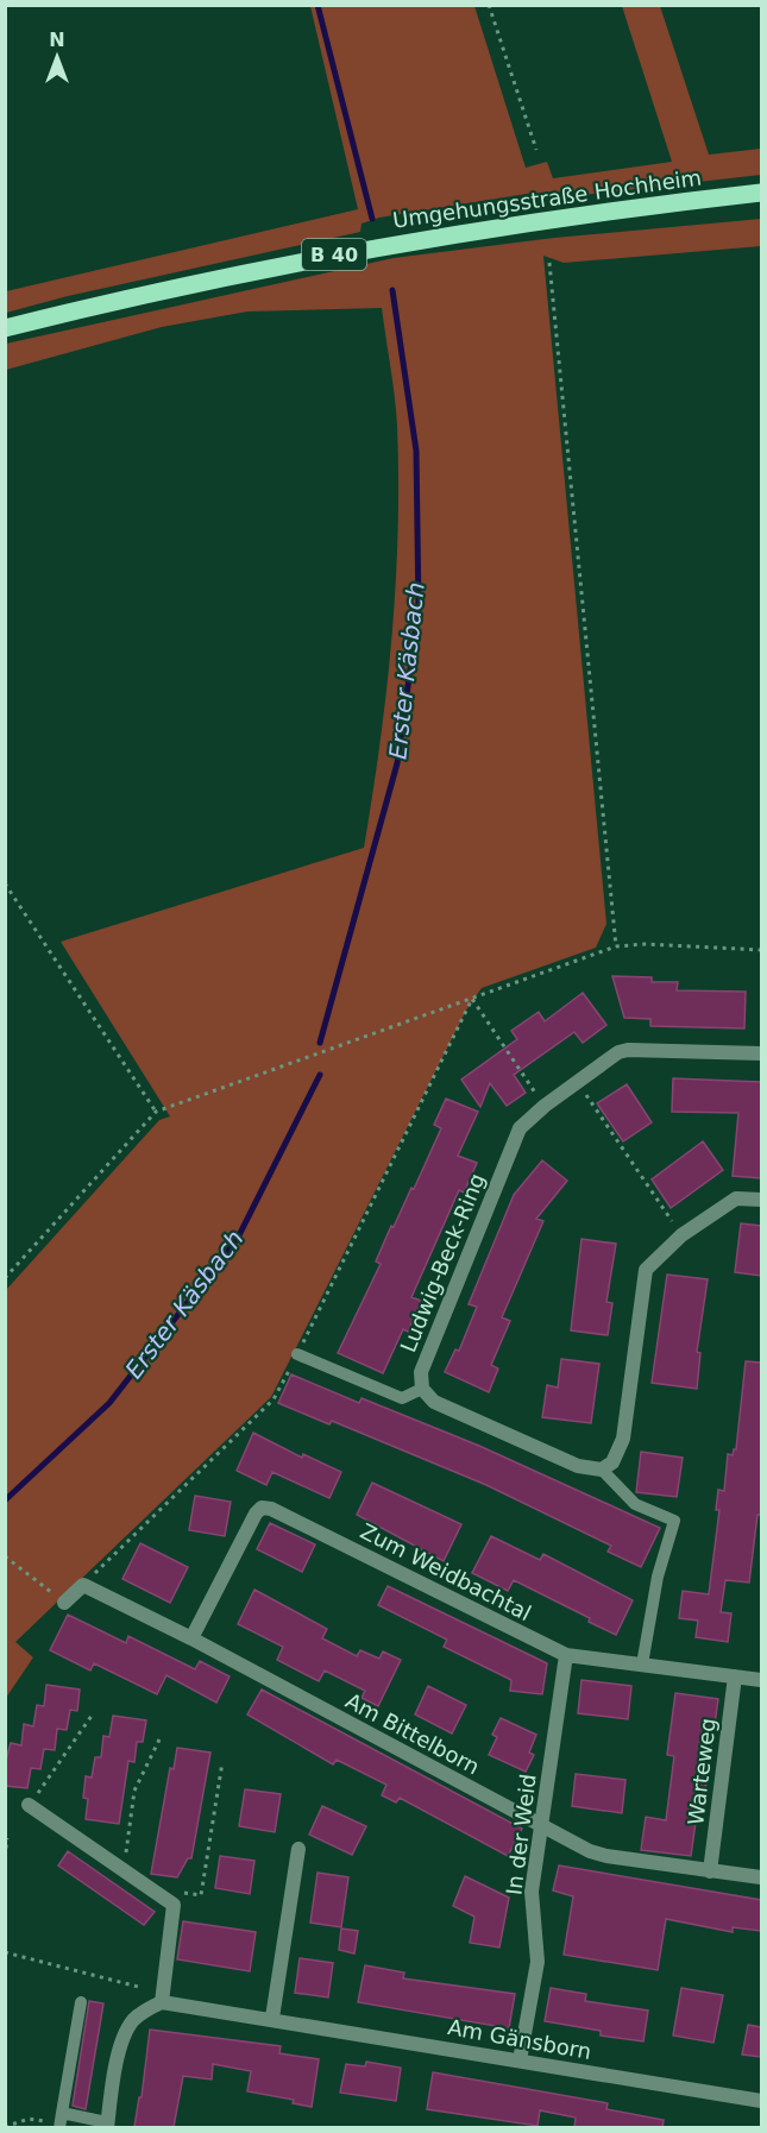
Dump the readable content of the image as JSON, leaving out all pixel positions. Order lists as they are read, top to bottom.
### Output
{
  "streets": {
    "main road": ["Umgehungsstraße Hochheim", "B 40"],
    "street": [
      "Ludwig-Beck-Ring",
      "Zum Weidbachtal",
      "Am Bittelborn",
      "Warteweg",
      "In der Weid",
      "Am Gänsborn"
    ]
  },
  "crossings": [
    ["Zum Weidbachtal", "Am Bittelborn"],
    ["Zum Weidbachtal", "Warteweg"],
    ["Zum Weidbachtal", "In der Weid"],
    ["Am Bittelborn", "Warteweg"],
    ["Am Bittelborn", "In der Weid"],
    ["In der Weid", "Am Gänsborn"]
  ],
  "water": ["Erster Käsbach"],
  "north": "top"
}
